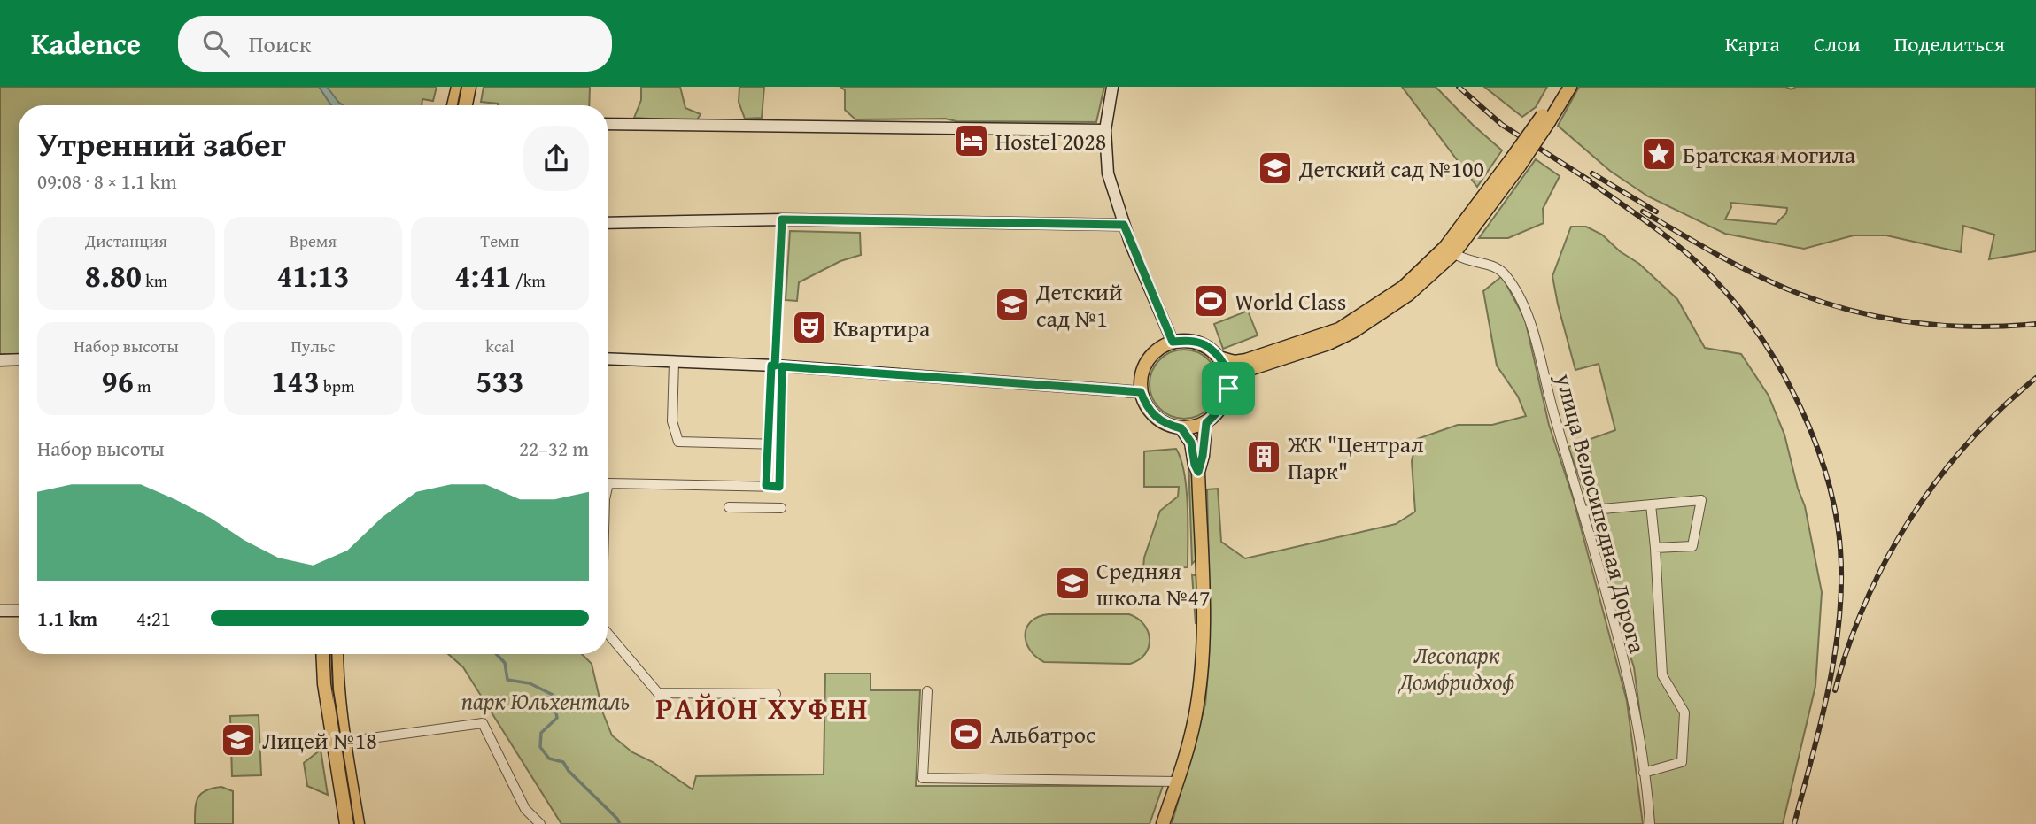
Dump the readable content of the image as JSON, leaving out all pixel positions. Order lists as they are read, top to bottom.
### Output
{
  "streets": {
    "street": ["улица Велосипедная Дорога"]
  },
  "districts": ["РАЙОН ХУФЕН"],
  "parks": ["Лесопарк Домфридхоф", "парк Юльхенталь"],
  "places": {
    "hotel": ["Hostel 2028"],
    "place": ["Братская могила"],
    "school or university": [
      "Детский сад №100",
      "Детский сад №1",
      "Средняя школа №47",
      "Лицей №18"
    ],
    "sports": ["World Class", "Альбатрос"],
    "theatre": ["Квартира"],
    "building": ["ЖК \"Централ Парк\""]
  },
  "page": {
    "header": "Kadence",
    "search": "Поиск",
    "nav": ["Карта", "Слои", "Поделиться"],
    "heading": ["Утренний забег", "09:08 · 8 × 1.1 km"],
    "stats": [
      ["Дистанция", "8.80 km"],
      ["Время", "41:13"],
      ["Темп", "4:41 /km"],
      ["Набор высоты", "96 m"],
      ["Пульс", "143 bpm"],
      ["kcal", "533"]
    ],
    "chart": ["Набор высоты", "22–32 m"],
    "list": [
      {
        "name": "1.1 km",
        "note": "4:21"
      }
    ]
  }
}
